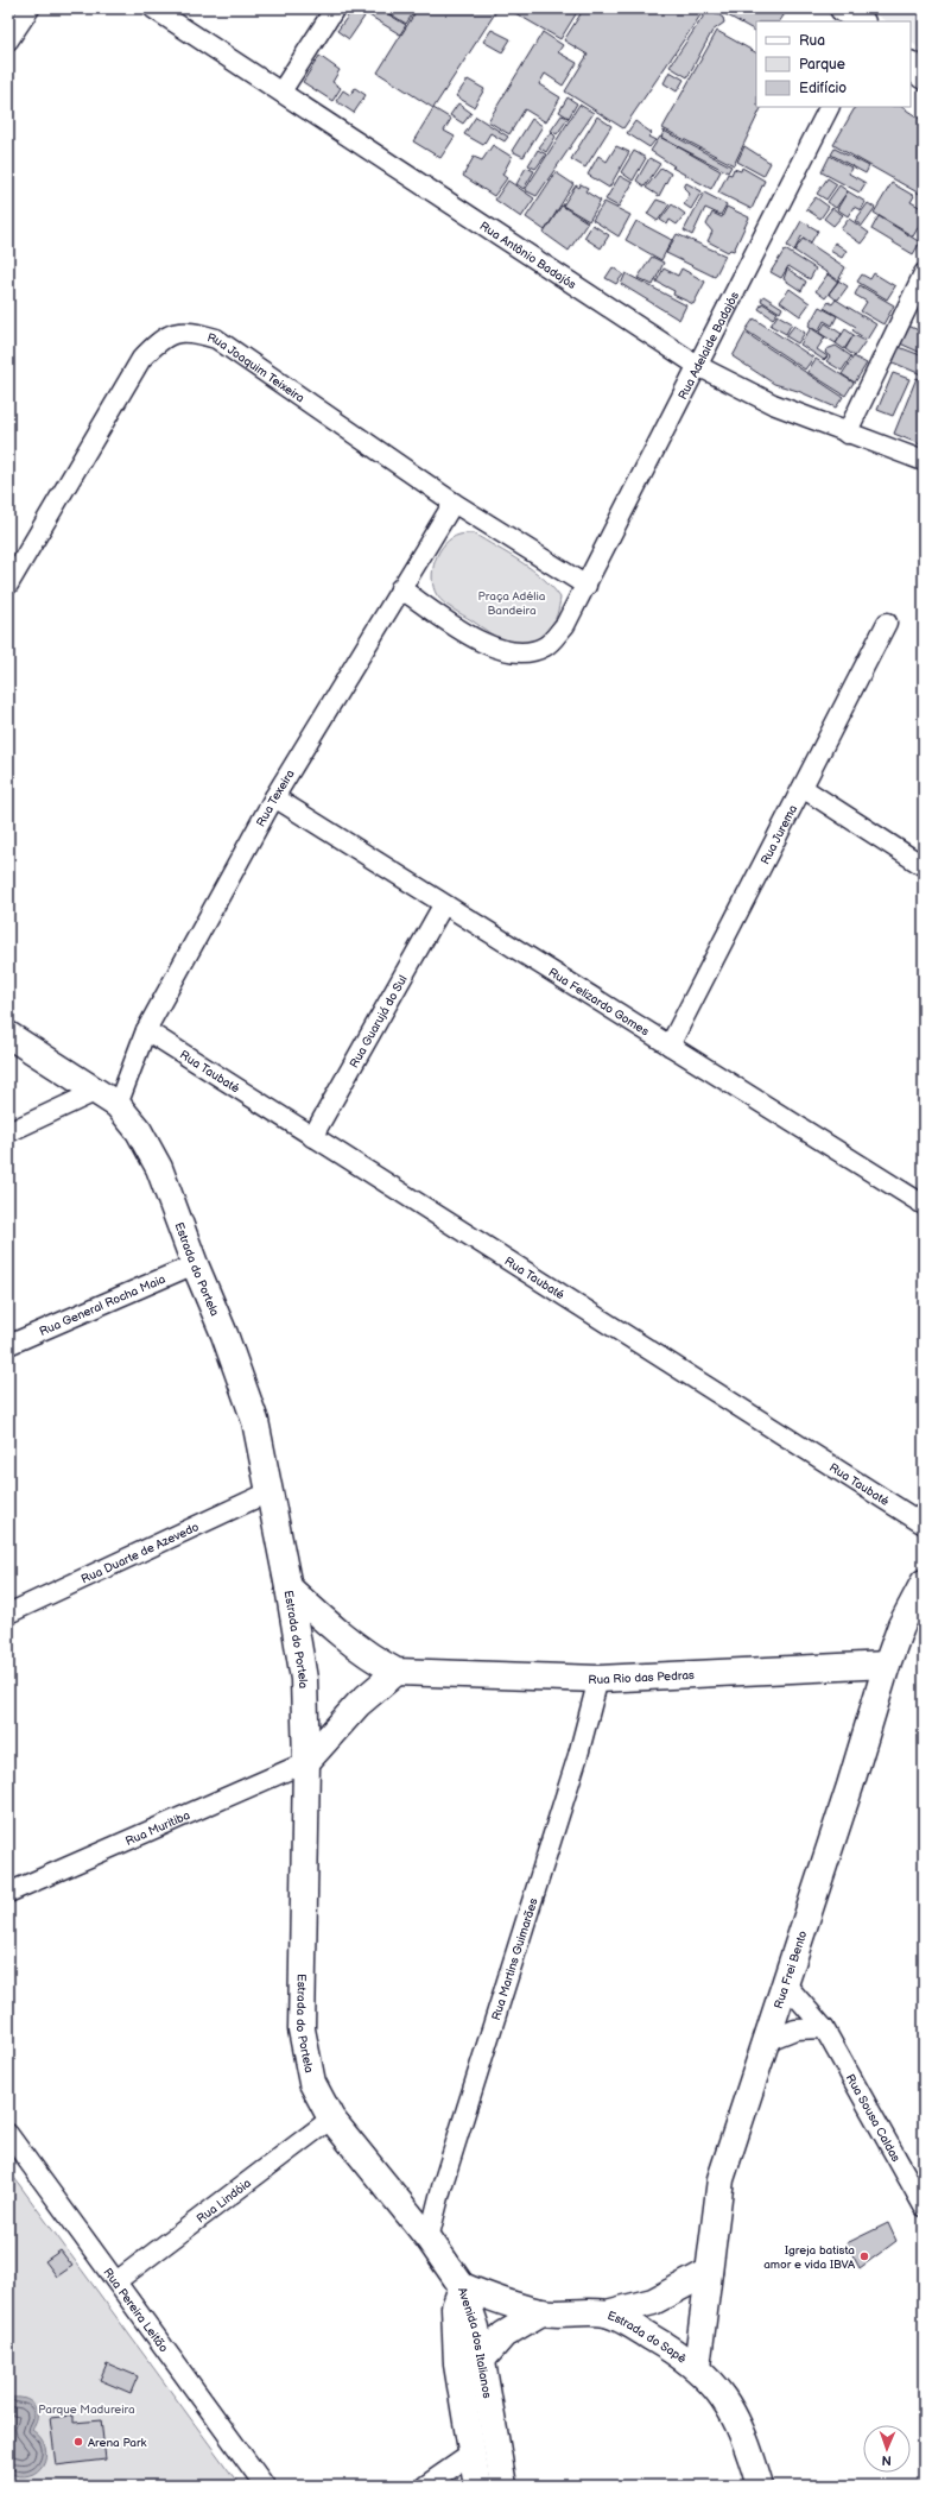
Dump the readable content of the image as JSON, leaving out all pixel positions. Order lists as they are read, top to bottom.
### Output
{
  "streets": {
    "street": [
      "Rua Antônio Badajós",
      "Rua Adelaide Badajós",
      "Rua Joaquim Teixeira",
      "Rua Texeira",
      "Rua Jurema",
      "Rua Felizardo Gomes",
      "Rua Guarujá do Sul",
      "Rua Taubaté",
      "Estrada do Portela",
      "Rua General Rocha Maia",
      "Rua Duarte de Azevedo",
      "Rua Rio das Pedras",
      "Rua Muritiba",
      "Rua Martins Guimarães",
      "Rua Frei Bento",
      "Rua Sousa Caldas",
      "Rua Lindóia",
      "Rua Pereira Leitão",
      "Estrada do Sapê",
      "Avenida dos Italianos"
    ]
  },
  "crossings": [
    ["Rua Antônio Badajós", "Rua Adelaide Badajós"],
    ["Rua Adelaide Badajós", "Rua Joaquim Teixeira"],
    ["Rua Joaquim Teixeira", "Rua Texeira"],
    ["Rua Texeira", "Rua Felizardo Gomes"],
    ["Rua Texeira", "Rua Taubaté"],
    ["Rua Texeira", "Estrada do Portela"],
    ["Rua Jurema", "Rua Felizardo Gomes"],
    ["Rua Felizardo Gomes", "Rua Guarujá do Sul"],
    ["Rua Guarujá do Sul", "Rua Taubaté"],
    ["Estrada do Portela", "Rua General Rocha Maia"],
    ["Estrada do Portela", "Rua Duarte de Azevedo"],
    ["Estrada do Portela", "Rua Rio das Pedras"],
    ["Estrada do Portela", "Rua Muritiba"],
    ["Estrada do Portela", "Rua Martins Guimarães"],
    ["Estrada do Portela", "Rua Lindóia"],
    ["Estrada do Portela", "Estrada do Sapê"],
    ["Estrada do Portela", "Avenida dos Italianos"],
    ["Rua Rio das Pedras", "Rua Martins Guimarães"],
    ["Rua Rio das Pedras", "Rua Frei Bento"],
    ["Rua Frei Bento", "Rua Sousa Caldas"],
    ["Rua Frei Bento", "Estrada do Sapê"],
    ["Rua Lindóia", "Rua Pereira Leitão"],
    ["Estrada do Sapê", "Avenida dos Italianos"]
  ],
  "parks": ["Praça Adélia Bandeira", "Parque Madureira"],
  "places": ["Igreja batista amor e vida IBVA", "Arena Park"],
  "legend": ["Rua", "Parque", "Edifício"],
  "north": "bottom"
}
